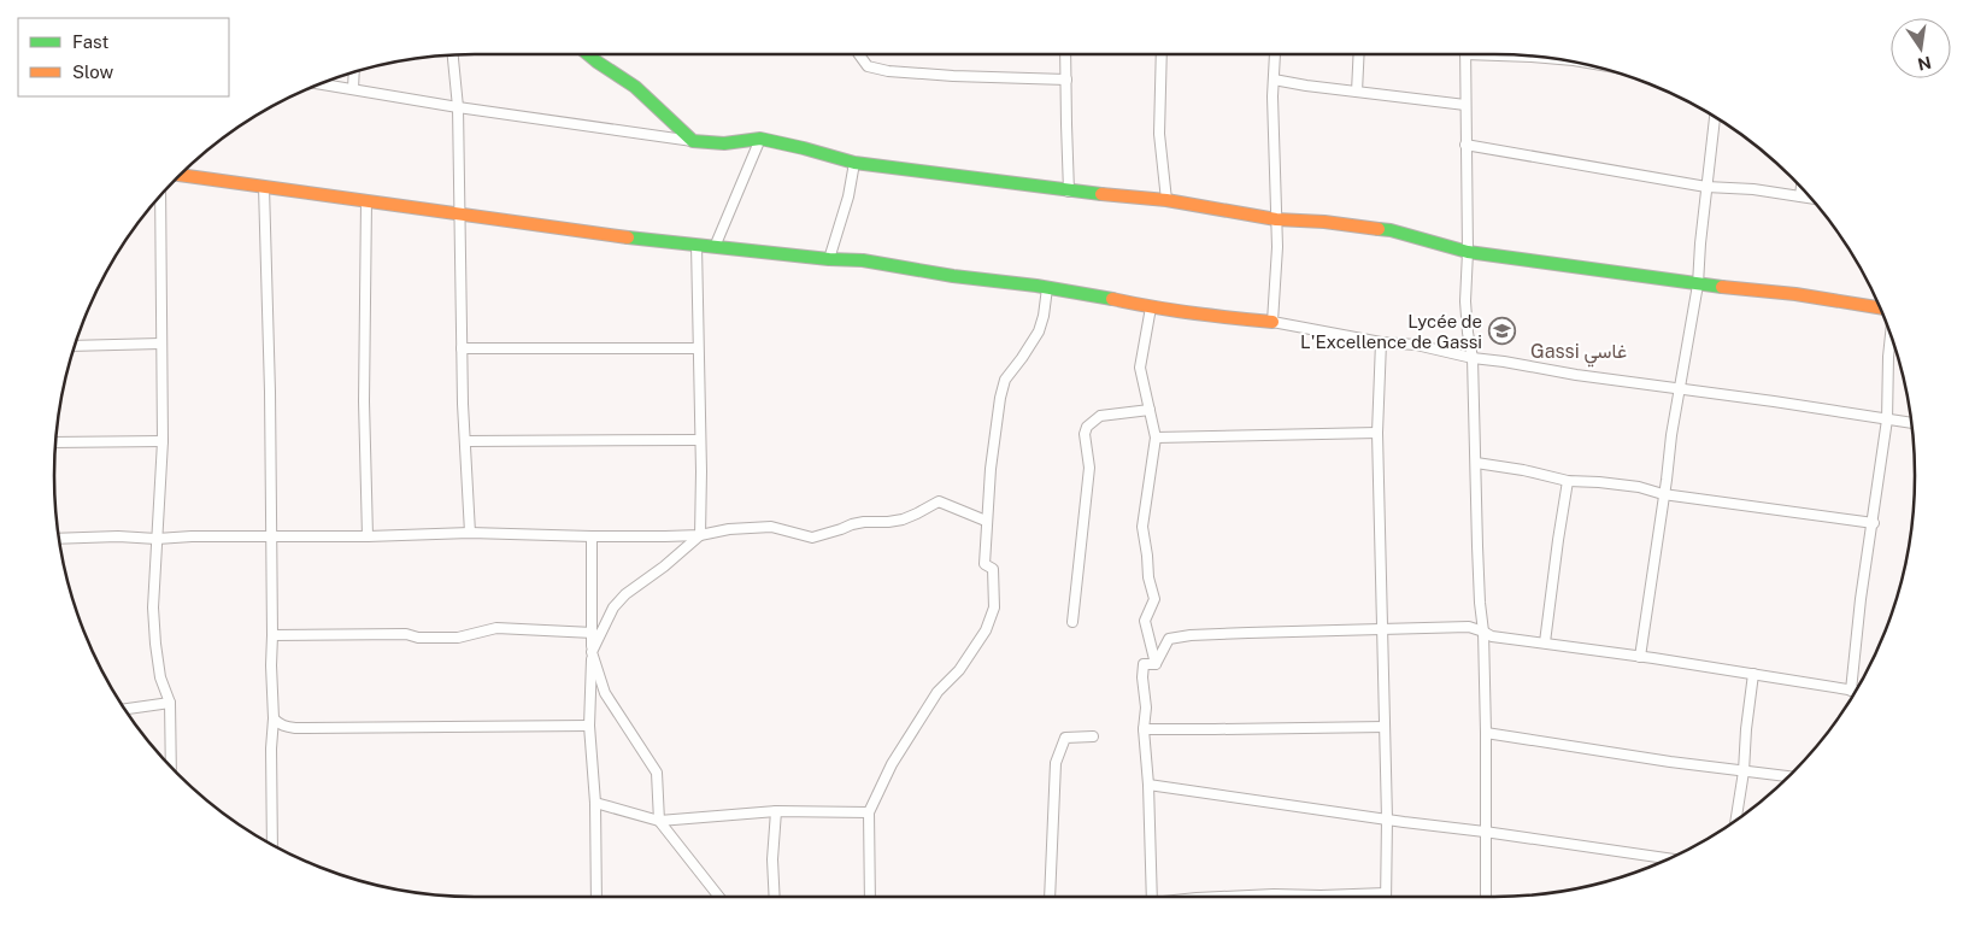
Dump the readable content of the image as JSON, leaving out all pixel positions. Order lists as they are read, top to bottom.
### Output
{
  "districts": ["Gassi غاسي"],
  "places": {
    "school or university": ["Lycée de L'Excellence de Gassi"]
  },
  "legend": ["Fast", "Slow"],
  "north": "bottom"
}
